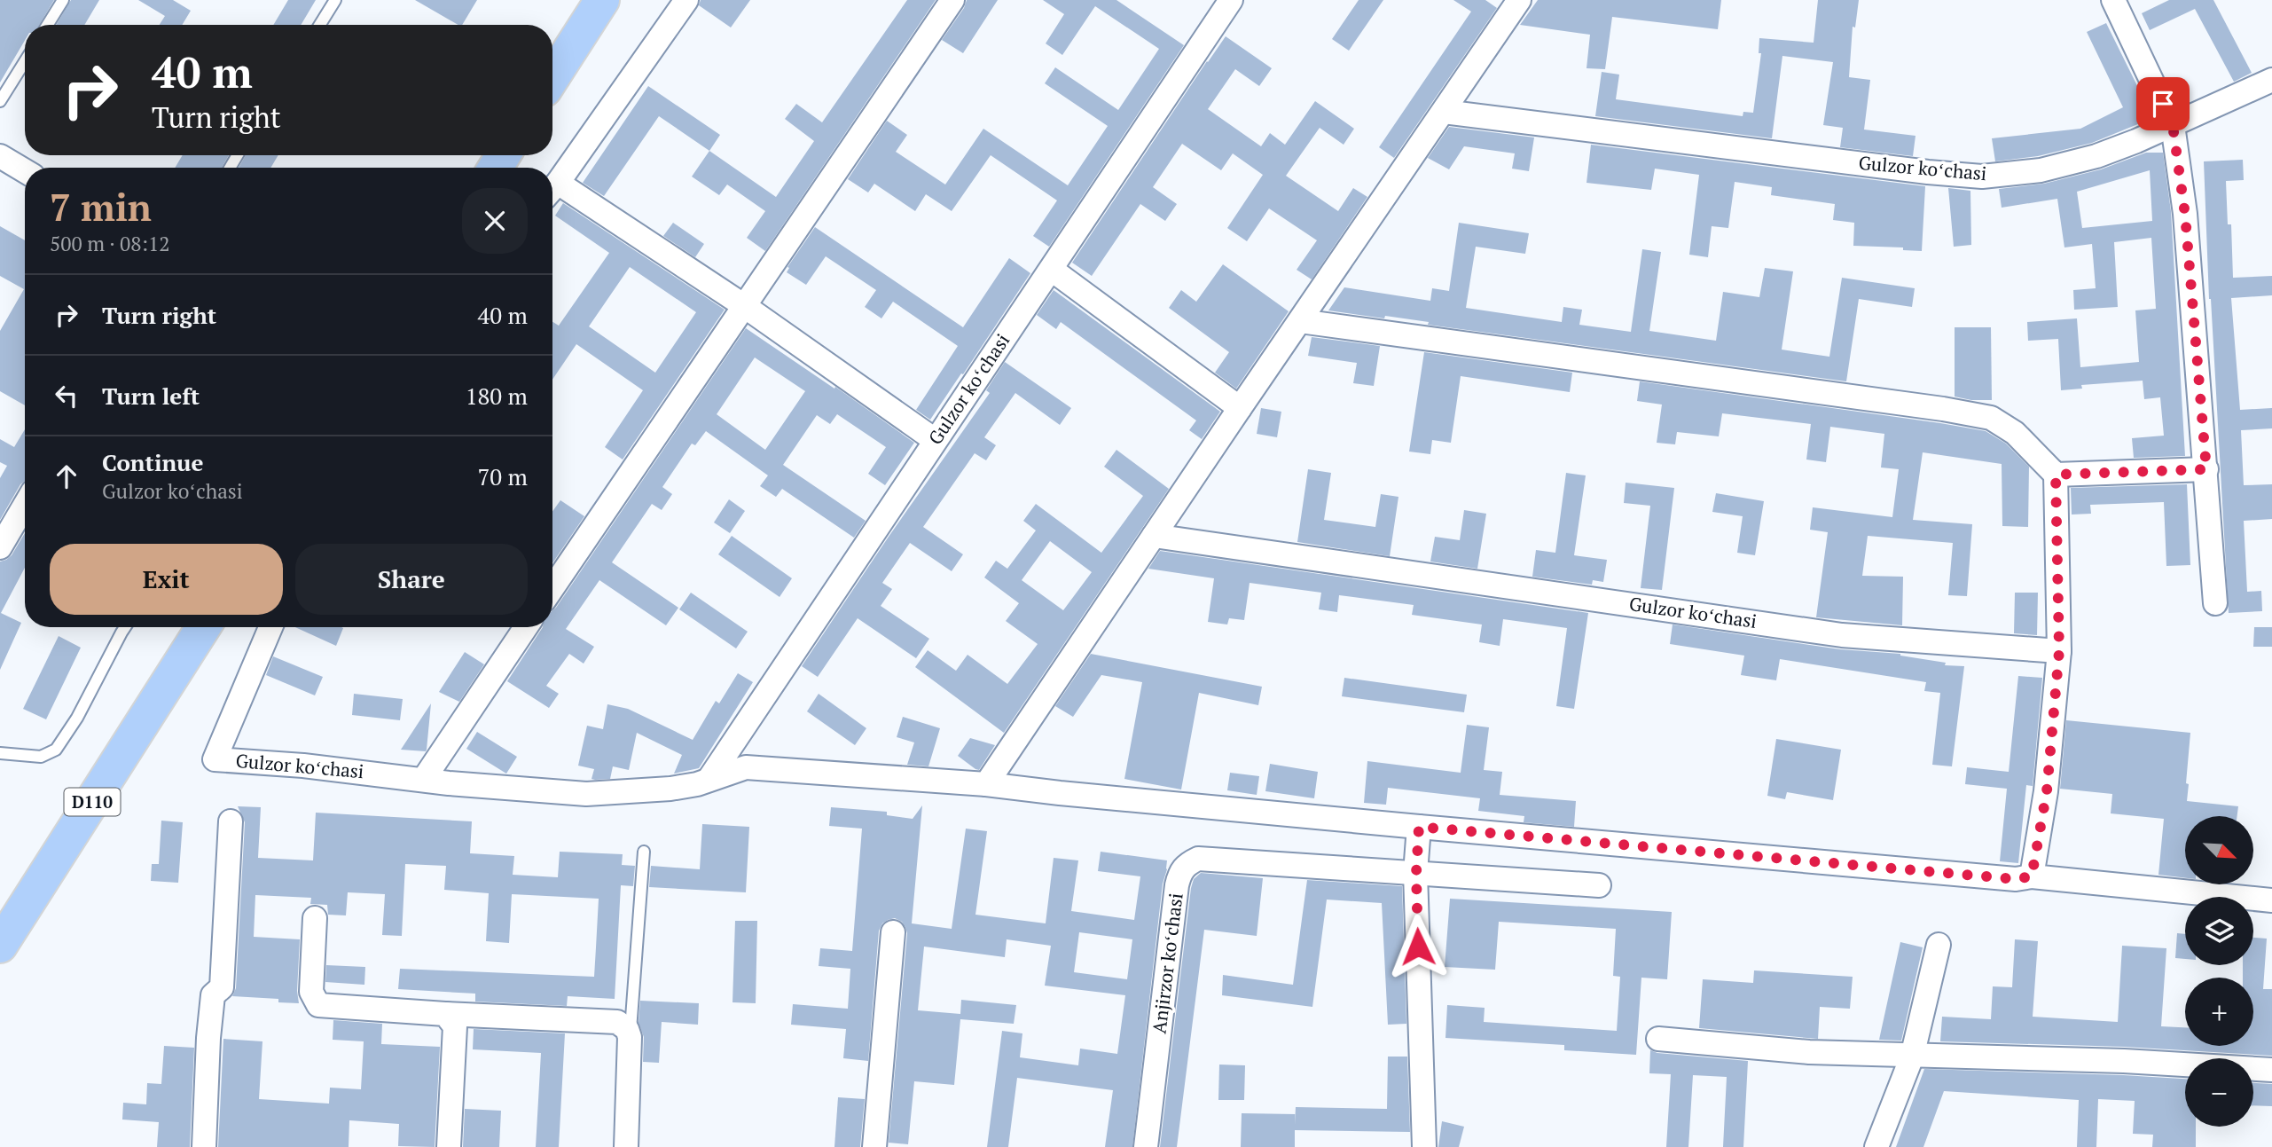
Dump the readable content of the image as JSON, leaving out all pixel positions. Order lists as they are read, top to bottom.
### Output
{
  "streets": {
    "main road": ["D110"],
    "street": ["Gulzor koʻchasi", "Anjirzor koʻchasi"]
  },
  "north": "bottom right",
  "page": {
    "turn": ["40 m", "Turn right"],
    "heading": ["7 min", "500 m · 08:12"],
    "list": [
      {
        "name": "Turn right",
        "value": "40 m"
      },
      {
        "name": "Turn left",
        "value": "180 m"
      },
      {
        "name": "Continue",
        "note": "Gulzor koʻchasi",
        "value": "70 m"
      }
    ],
    "buttons": ["Exit", "Share"],
    "map_buttons": ["+", "−"]
  }
}
